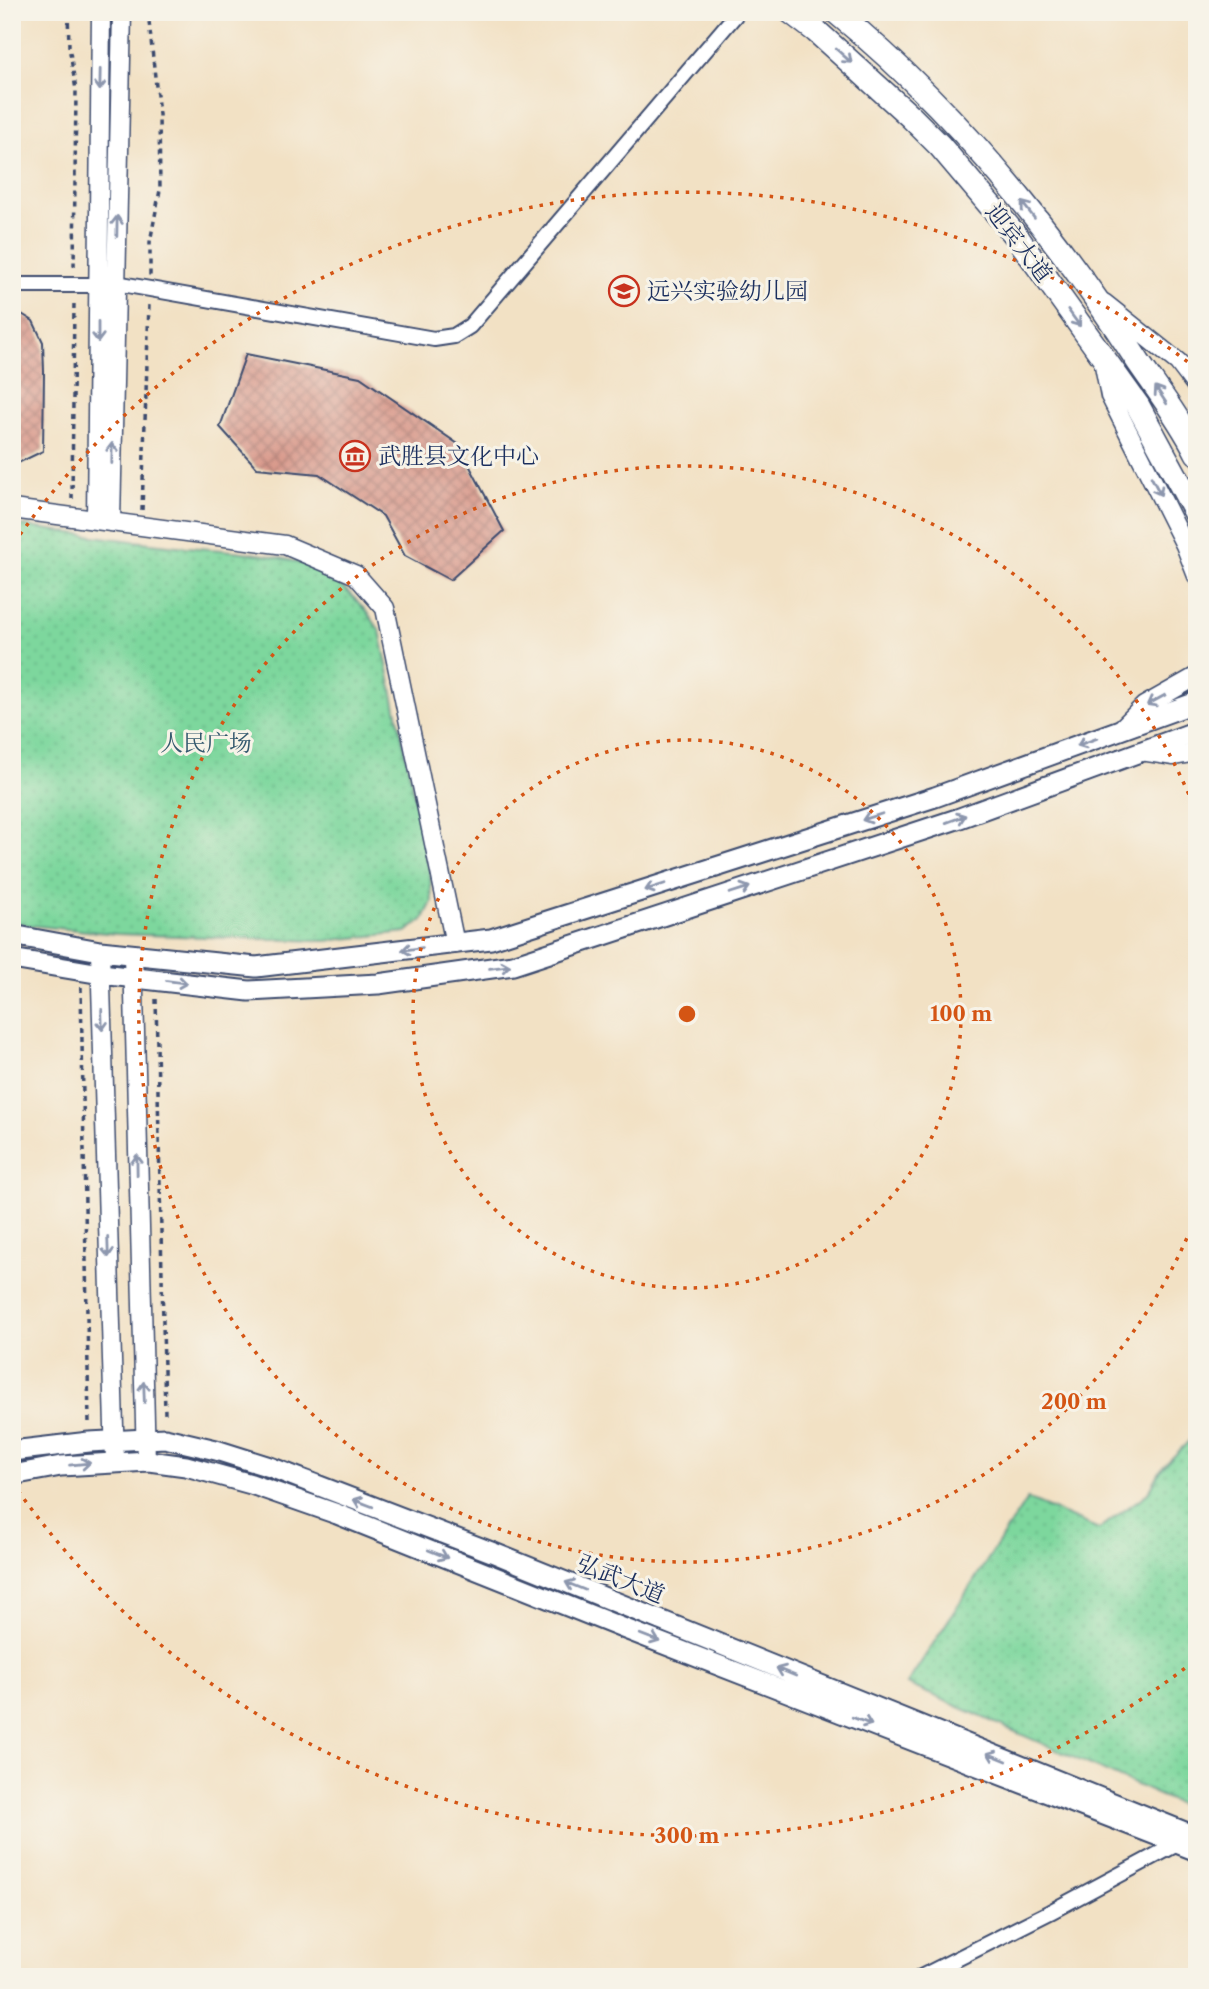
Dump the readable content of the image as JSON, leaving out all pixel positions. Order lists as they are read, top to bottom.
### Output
{
  "streets": {
    "main road": ["迎宾大道", "弘武大道"]
  },
  "parks": ["人民广场"],
  "places": {
    "school or university": ["远兴实验幼儿园"],
    "museum": ["武胜县文化中心"]
  },
  "rings": ["100 m", "200 m", "300 m"]
}
